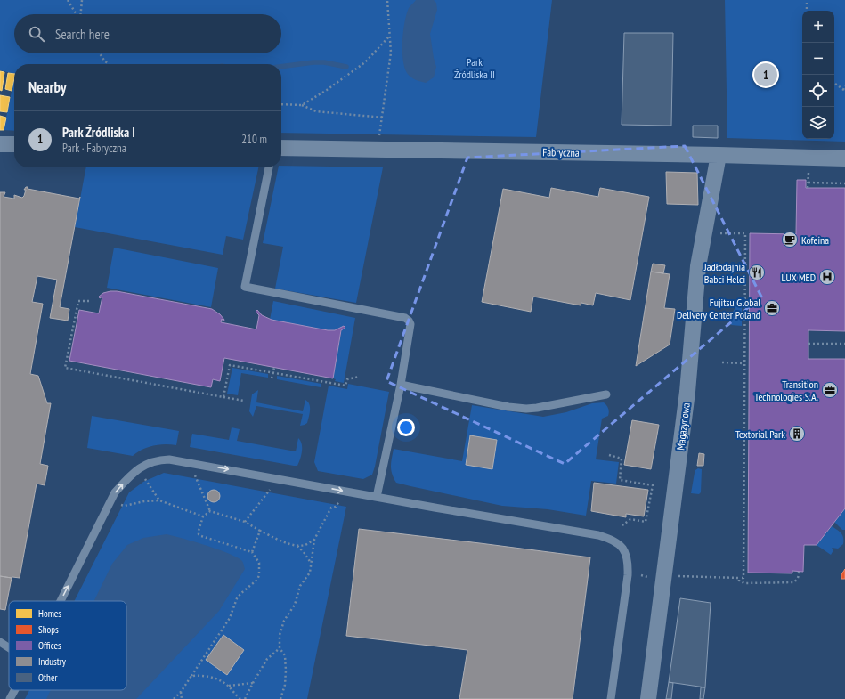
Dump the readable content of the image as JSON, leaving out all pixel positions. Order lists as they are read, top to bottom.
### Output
{
  "streets": {
    "street": ["Fabryczna", "Magazynowa"]
  },
  "crossings": [
    ["Fabryczna", "Magazynowa"]
  ],
  "parks": ["Park Źródliska II"],
  "places": {
    "cafe": ["Kofeina"],
    "restaurant": ["Jadłodajnia Babci Helci"],
    "hospital": ["LUX MED"],
    "office": ["Fujitsu Global Delivery Center Poland", "Transition Technologies S.A."],
    "building": ["Textorial Park"]
  },
  "legend": [
    "Homes",
    "Shops",
    "Offices",
    "Industry",
    "Other"
  ],
  "page": {
    "map_buttons": ["+", "−"],
    "search": "Search here",
    "pins": "1",
    "heading": "Nearby",
    "list": [
      {
        "mark": "1",
        "name": "Park Źródliska I",
        "note": "Park · Fabryczna",
        "value": "210 m"
      }
    ]
  }
}
